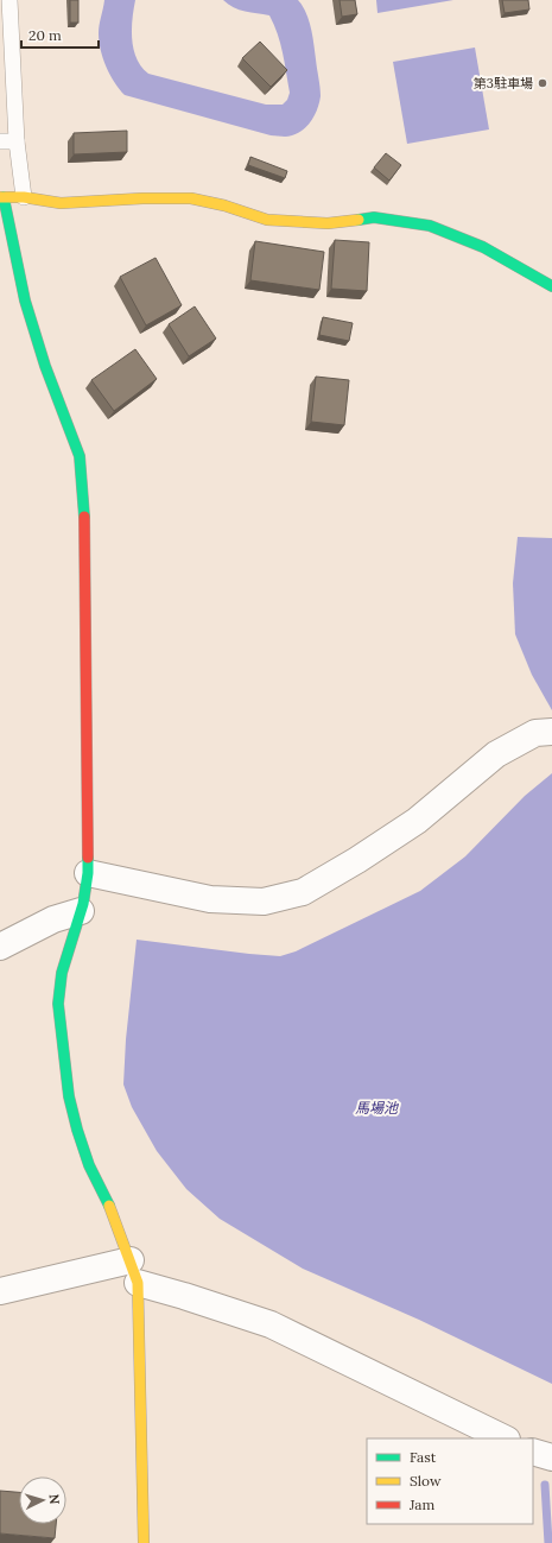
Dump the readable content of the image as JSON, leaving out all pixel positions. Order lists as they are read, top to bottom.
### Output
{
  "water": ["馬場池"],
  "places": ["第3駐車場"],
  "legend": ["Fast", "Slow", "Jam"],
  "scale_bar": "20 m",
  "north": "right"
}
